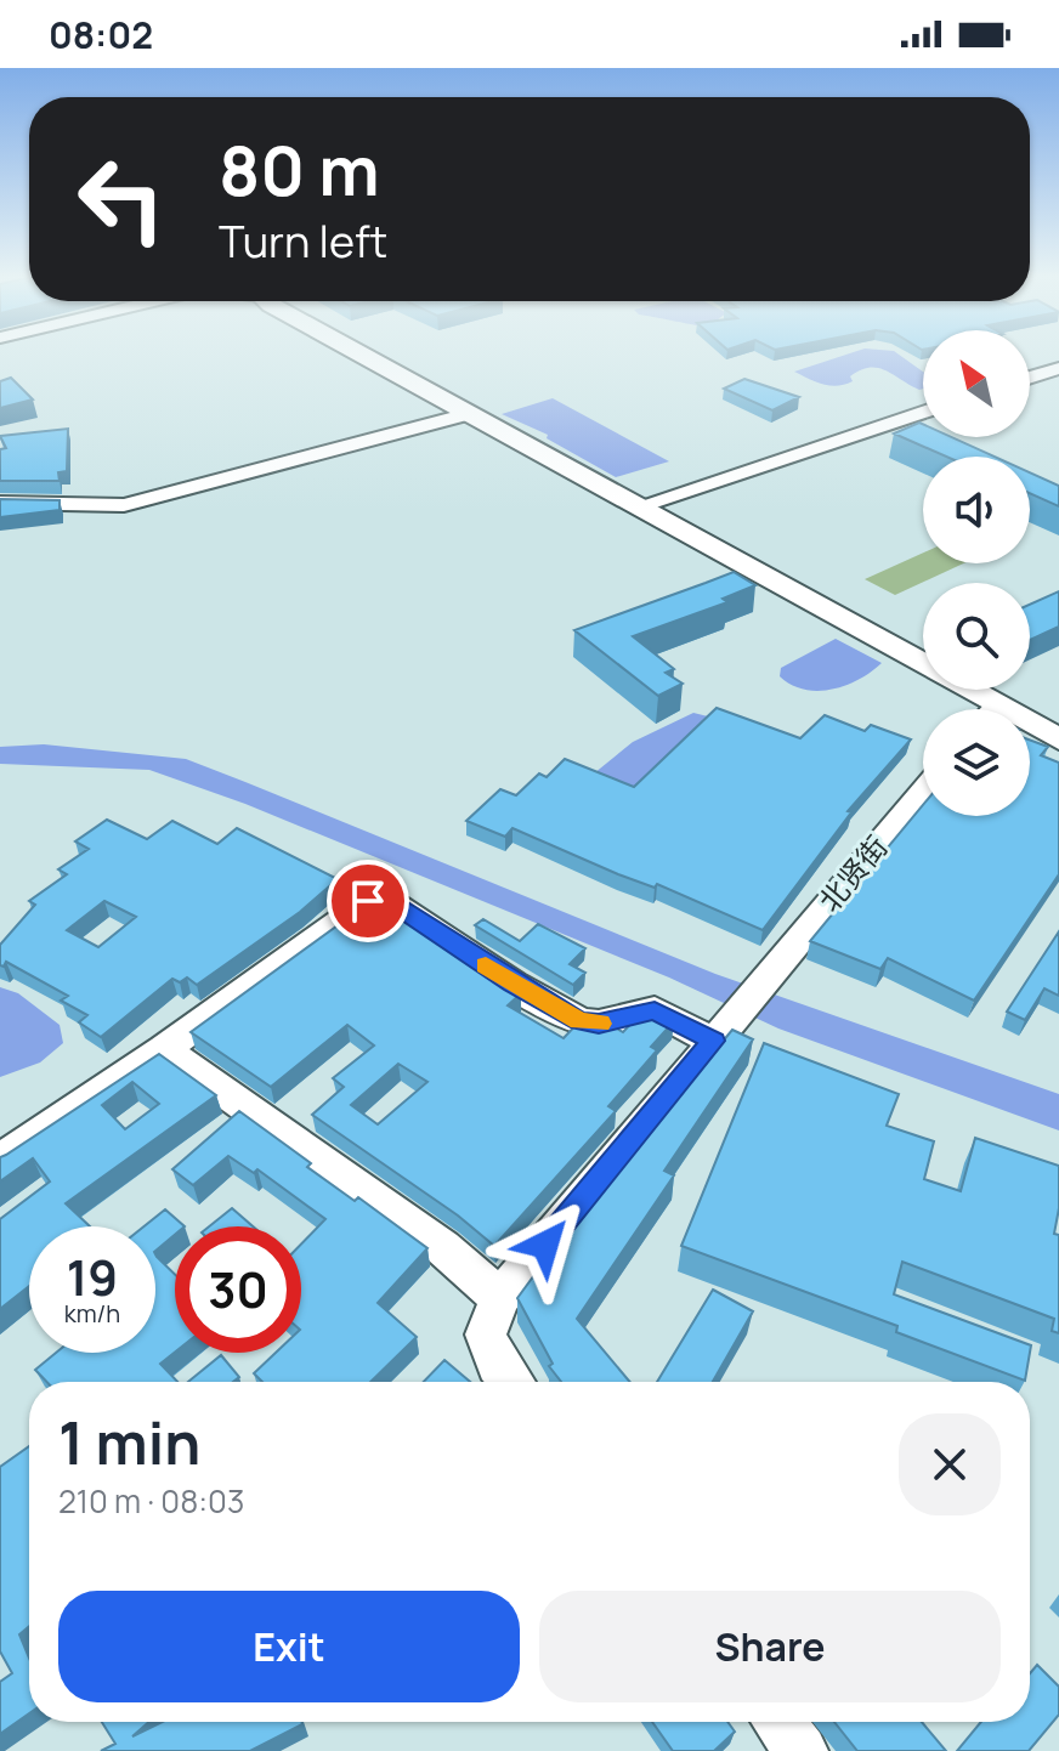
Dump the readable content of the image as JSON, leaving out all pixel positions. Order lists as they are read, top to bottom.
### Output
{
  "streets": {
    "street": ["北贤街"]
  },
  "north": "top left",
  "page": {
    "status": "08:02",
    "turn": ["80 m", "Turn left"],
    "speed": "19 km/h",
    "limit": "30",
    "heading": ["1 min", "210 m · 08:03"],
    "buttons": ["Exit", "Share"]
  }
}
